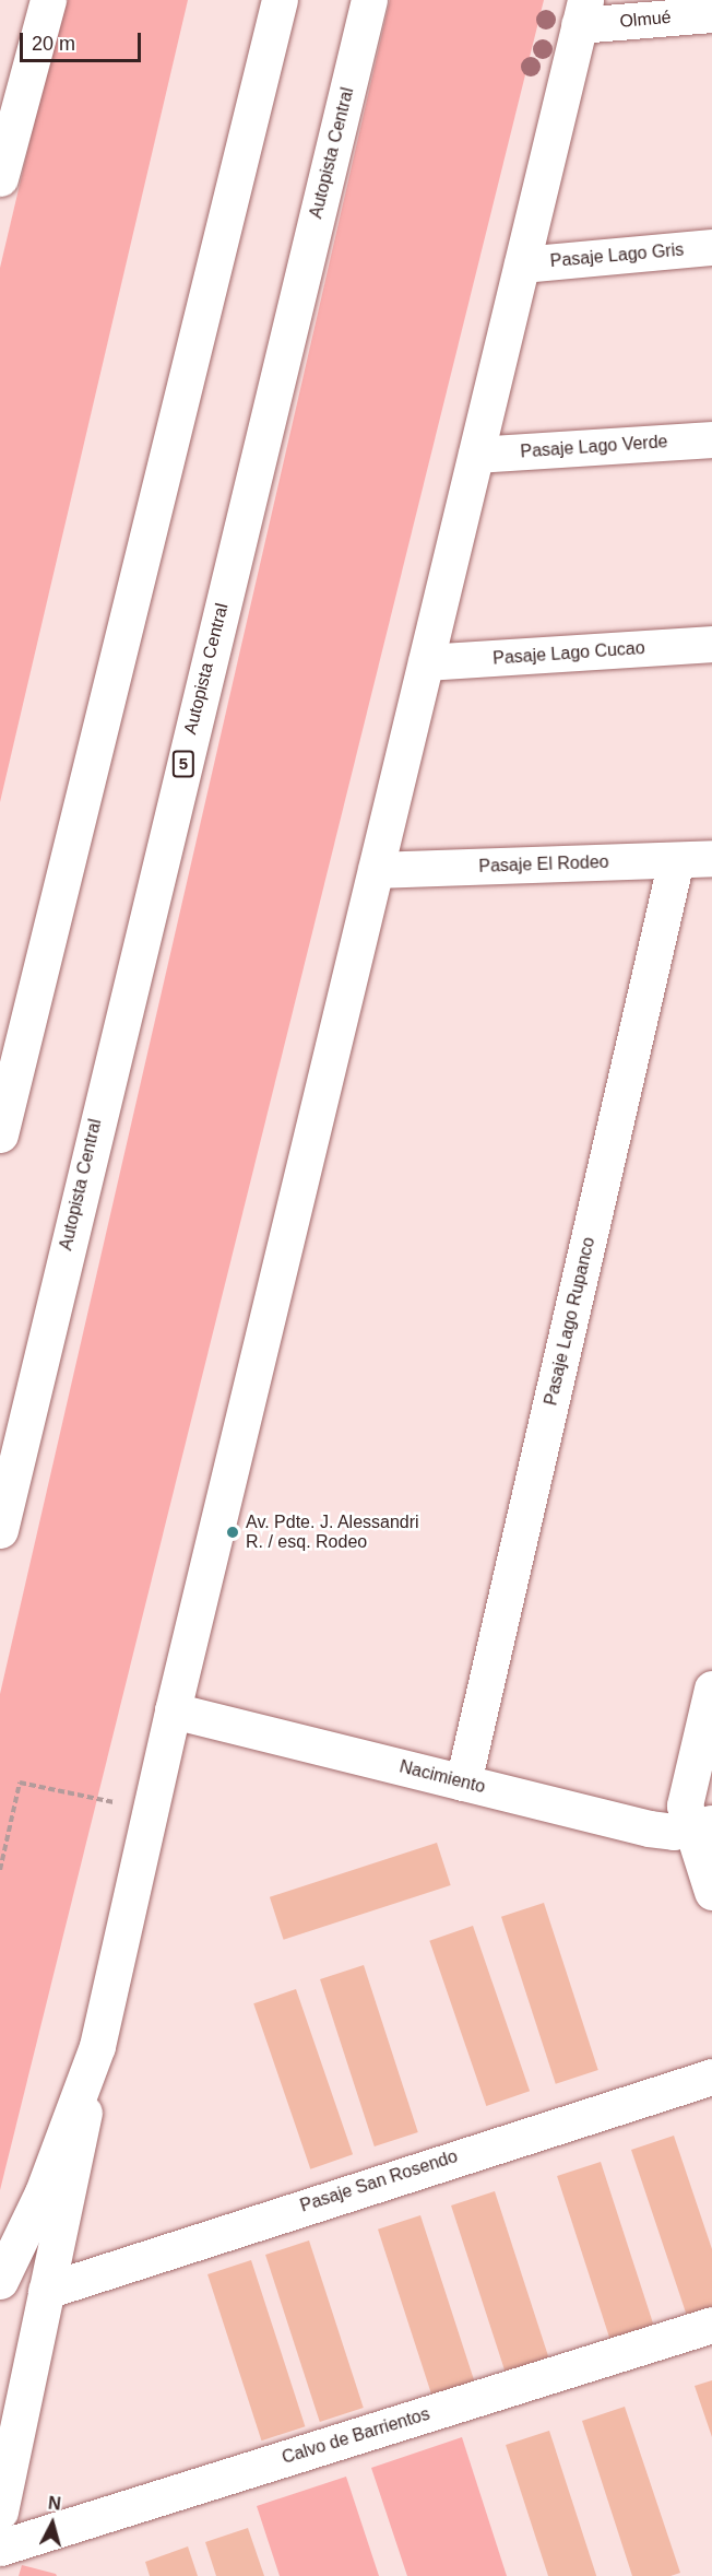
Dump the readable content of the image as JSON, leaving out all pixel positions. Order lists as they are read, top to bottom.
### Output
{
  "streets": {
    "main road": [
      "Olmué",
      "Autopista Central",
      "Pasaje Lago Gris",
      "Pasaje Lago Verde",
      "Pasaje Lago Cucao",
      "5",
      "Pasaje El Rodeo",
      "Pasaje Lago Rupanco",
      "Nacimiento",
      "Pasaje San Rosendo",
      "Calvo de Barrientos"
    ]
  },
  "crossings": [
    ["Pasaje El Rodeo", "Pasaje Lago Rupanco"],
    ["Pasaje Lago Rupanco", "Nacimiento"]
  ],
  "places": ["Av. Pdte. J. Alessandri R. / esq. Rodeo"],
  "scale_bar": "20 m",
  "north": "top"
}
